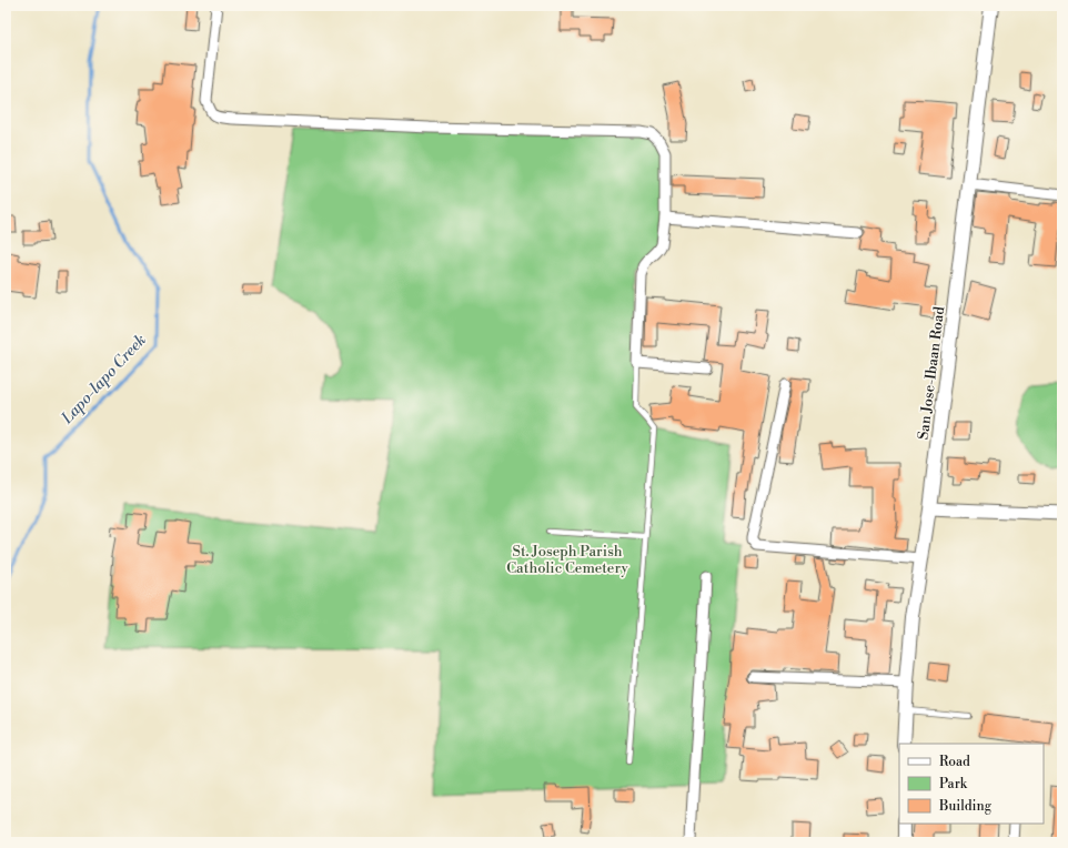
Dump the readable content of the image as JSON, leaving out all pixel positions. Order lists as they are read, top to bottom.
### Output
{
  "streets": {
    "main road": ["San Jose-Ibaan Road"]
  },
  "water": ["Lapo-lapo Creek"],
  "parks": ["St. Joseph Parish Catholic Cemetery"],
  "legend": ["Road", "Park", "Building"]
}
